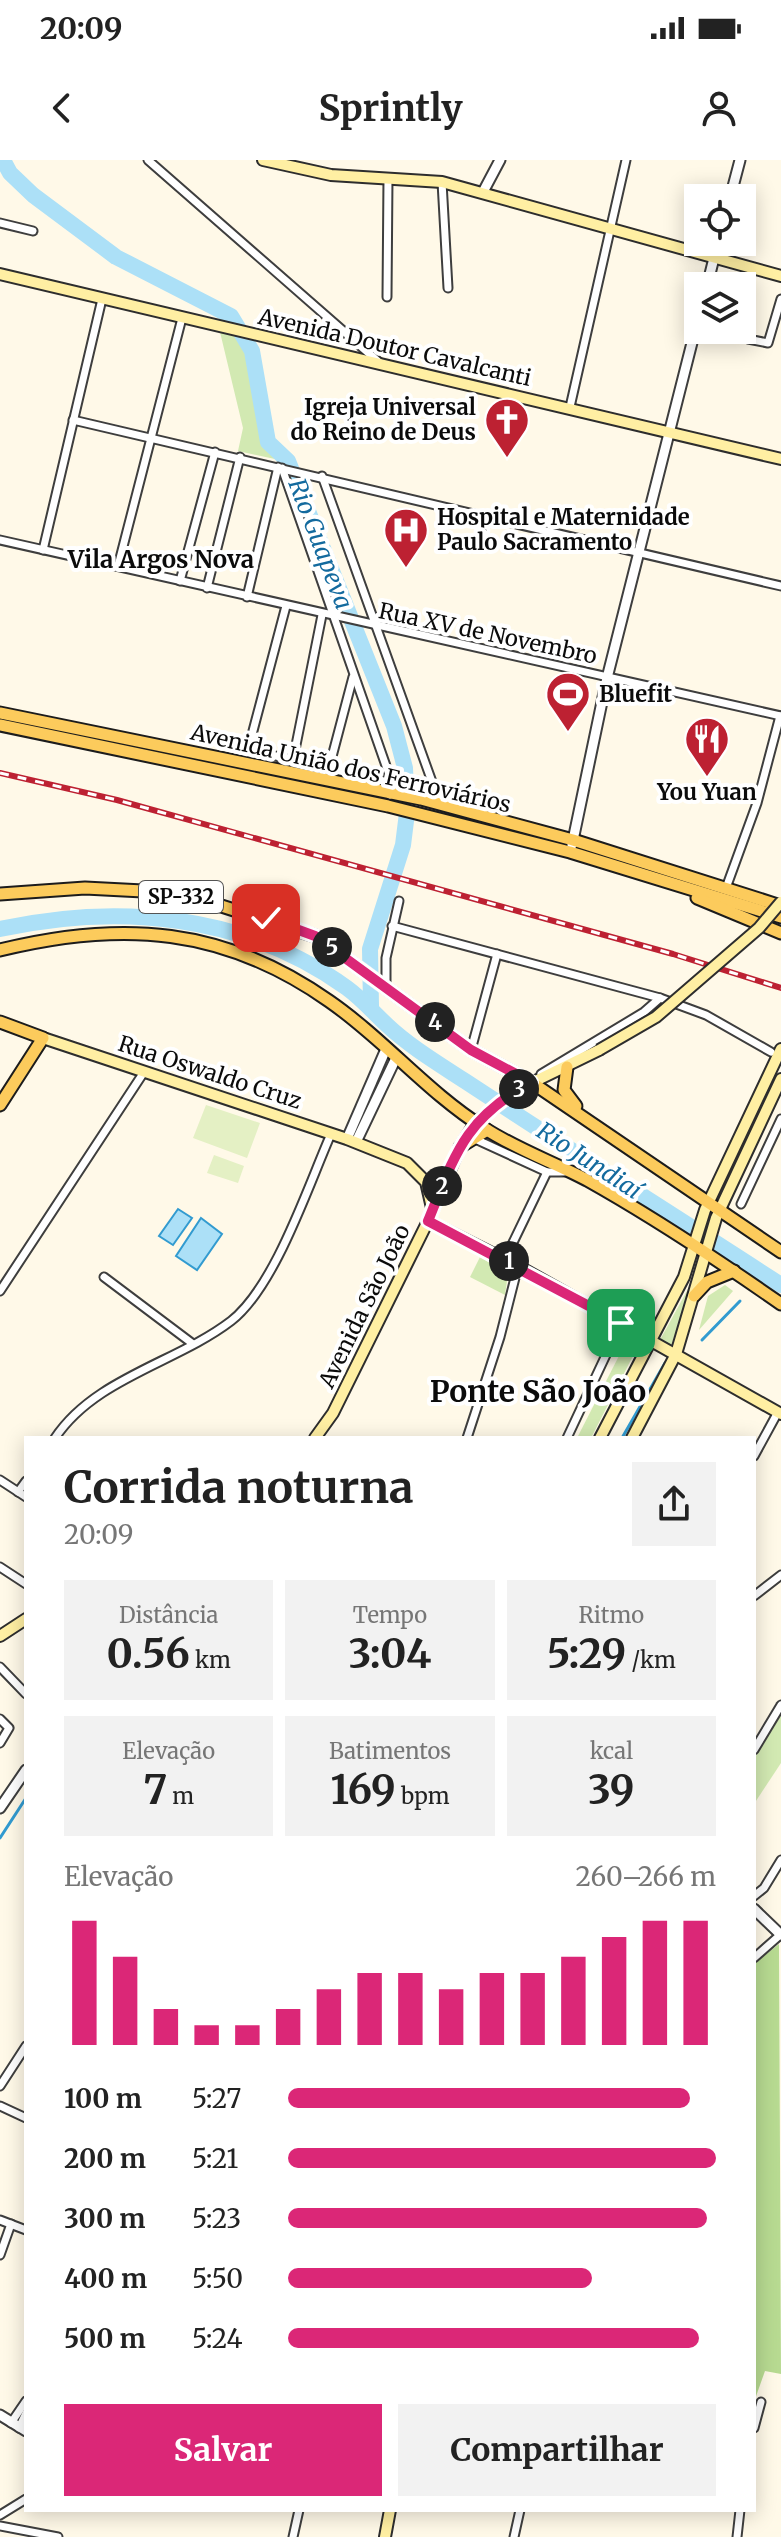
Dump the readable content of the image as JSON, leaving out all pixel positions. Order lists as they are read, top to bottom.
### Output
{
  "streets": {
    "main road": [
      "Avenida Doutor Cavalcanti",
      "Avenida União dos Ferroviários",
      "SP-332",
      "Rua Oswaldo Cruz",
      "Avenida São João"
    ],
    "street": ["Rua XV de Novembro"]
  },
  "crossings": [
    ["Avenida União dos Ferroviários", "Avenida São João"],
    ["SP-332", "Avenida São João"],
    ["Rua Oswaldo Cruz", "Avenida São João"]
  ],
  "districts": ["Vila Argos Nova", "Ponte São João"],
  "water": ["Rio Guapeva", "Rio Jundiaí"],
  "places": {
    "church": ["Igreja Universal do Reino de Deus"],
    "hospital": ["Hospital e Maternidade Paulo Sacramento"],
    "sports": ["Bluefit"],
    "restaurant": ["You Yuan"]
  },
  "page": {
    "status": "20:09",
    "header": "Sprintly",
    "pins": [
      "5",
      "4",
      "3",
      "2",
      "1"
    ],
    "heading": ["Corrida noturna", "20:09"],
    "stats": [
      ["Distância", "0.56 km"],
      ["Tempo", "3:04"],
      ["Ritmo", "5:29 /km"],
      ["Elevação", "7 m"],
      ["Batimentos", "169 bpm"],
      ["kcal", "39"]
    ],
    "chart": ["Elevação", "260–266 m"],
    "list": [
      {
        "name": "100 m",
        "note": "5:27"
      },
      {
        "name": "200 m",
        "note": "5:21"
      },
      {
        "name": "300 m",
        "note": "5:23"
      },
      {
        "name": "400 m",
        "note": "5:50"
      },
      {
        "name": "500 m",
        "note": "5:24"
      }
    ],
    "buttons": ["Salvar", "Compartilhar"]
  }
}
